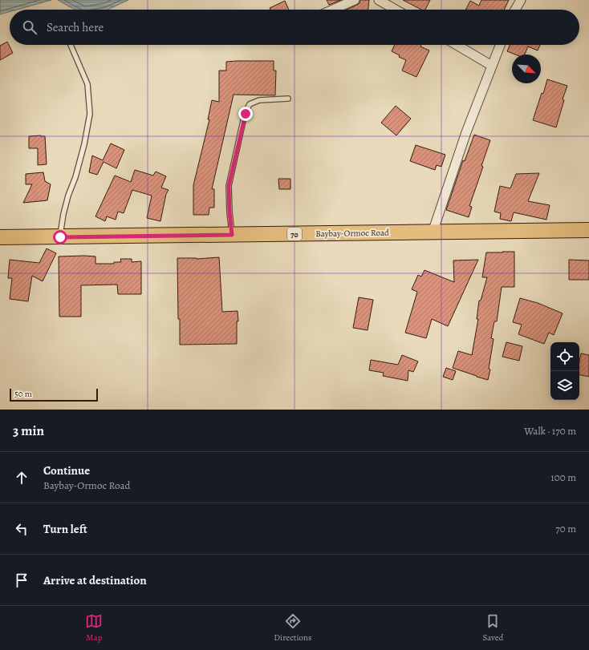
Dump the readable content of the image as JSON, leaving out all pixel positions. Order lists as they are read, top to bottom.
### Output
{
  "streets": {
    "main road": ["Baybay-Ormoc Road", "70"]
  },
  "scale_bar": "50 m",
  "north": "bottom right",
  "page": {
    "search": "Search here",
    "scale": "50 m",
    "heading": ["3 min", "Walk · 170 m"],
    "list": [
      ["Continue", "Baybay-Ormoc Road", "100 m"],
      ["Turn left", "70 m"],
      "Arrive at destination"
    ],
    "nav": ["Map", "Directions", "Saved"]
  }
}
